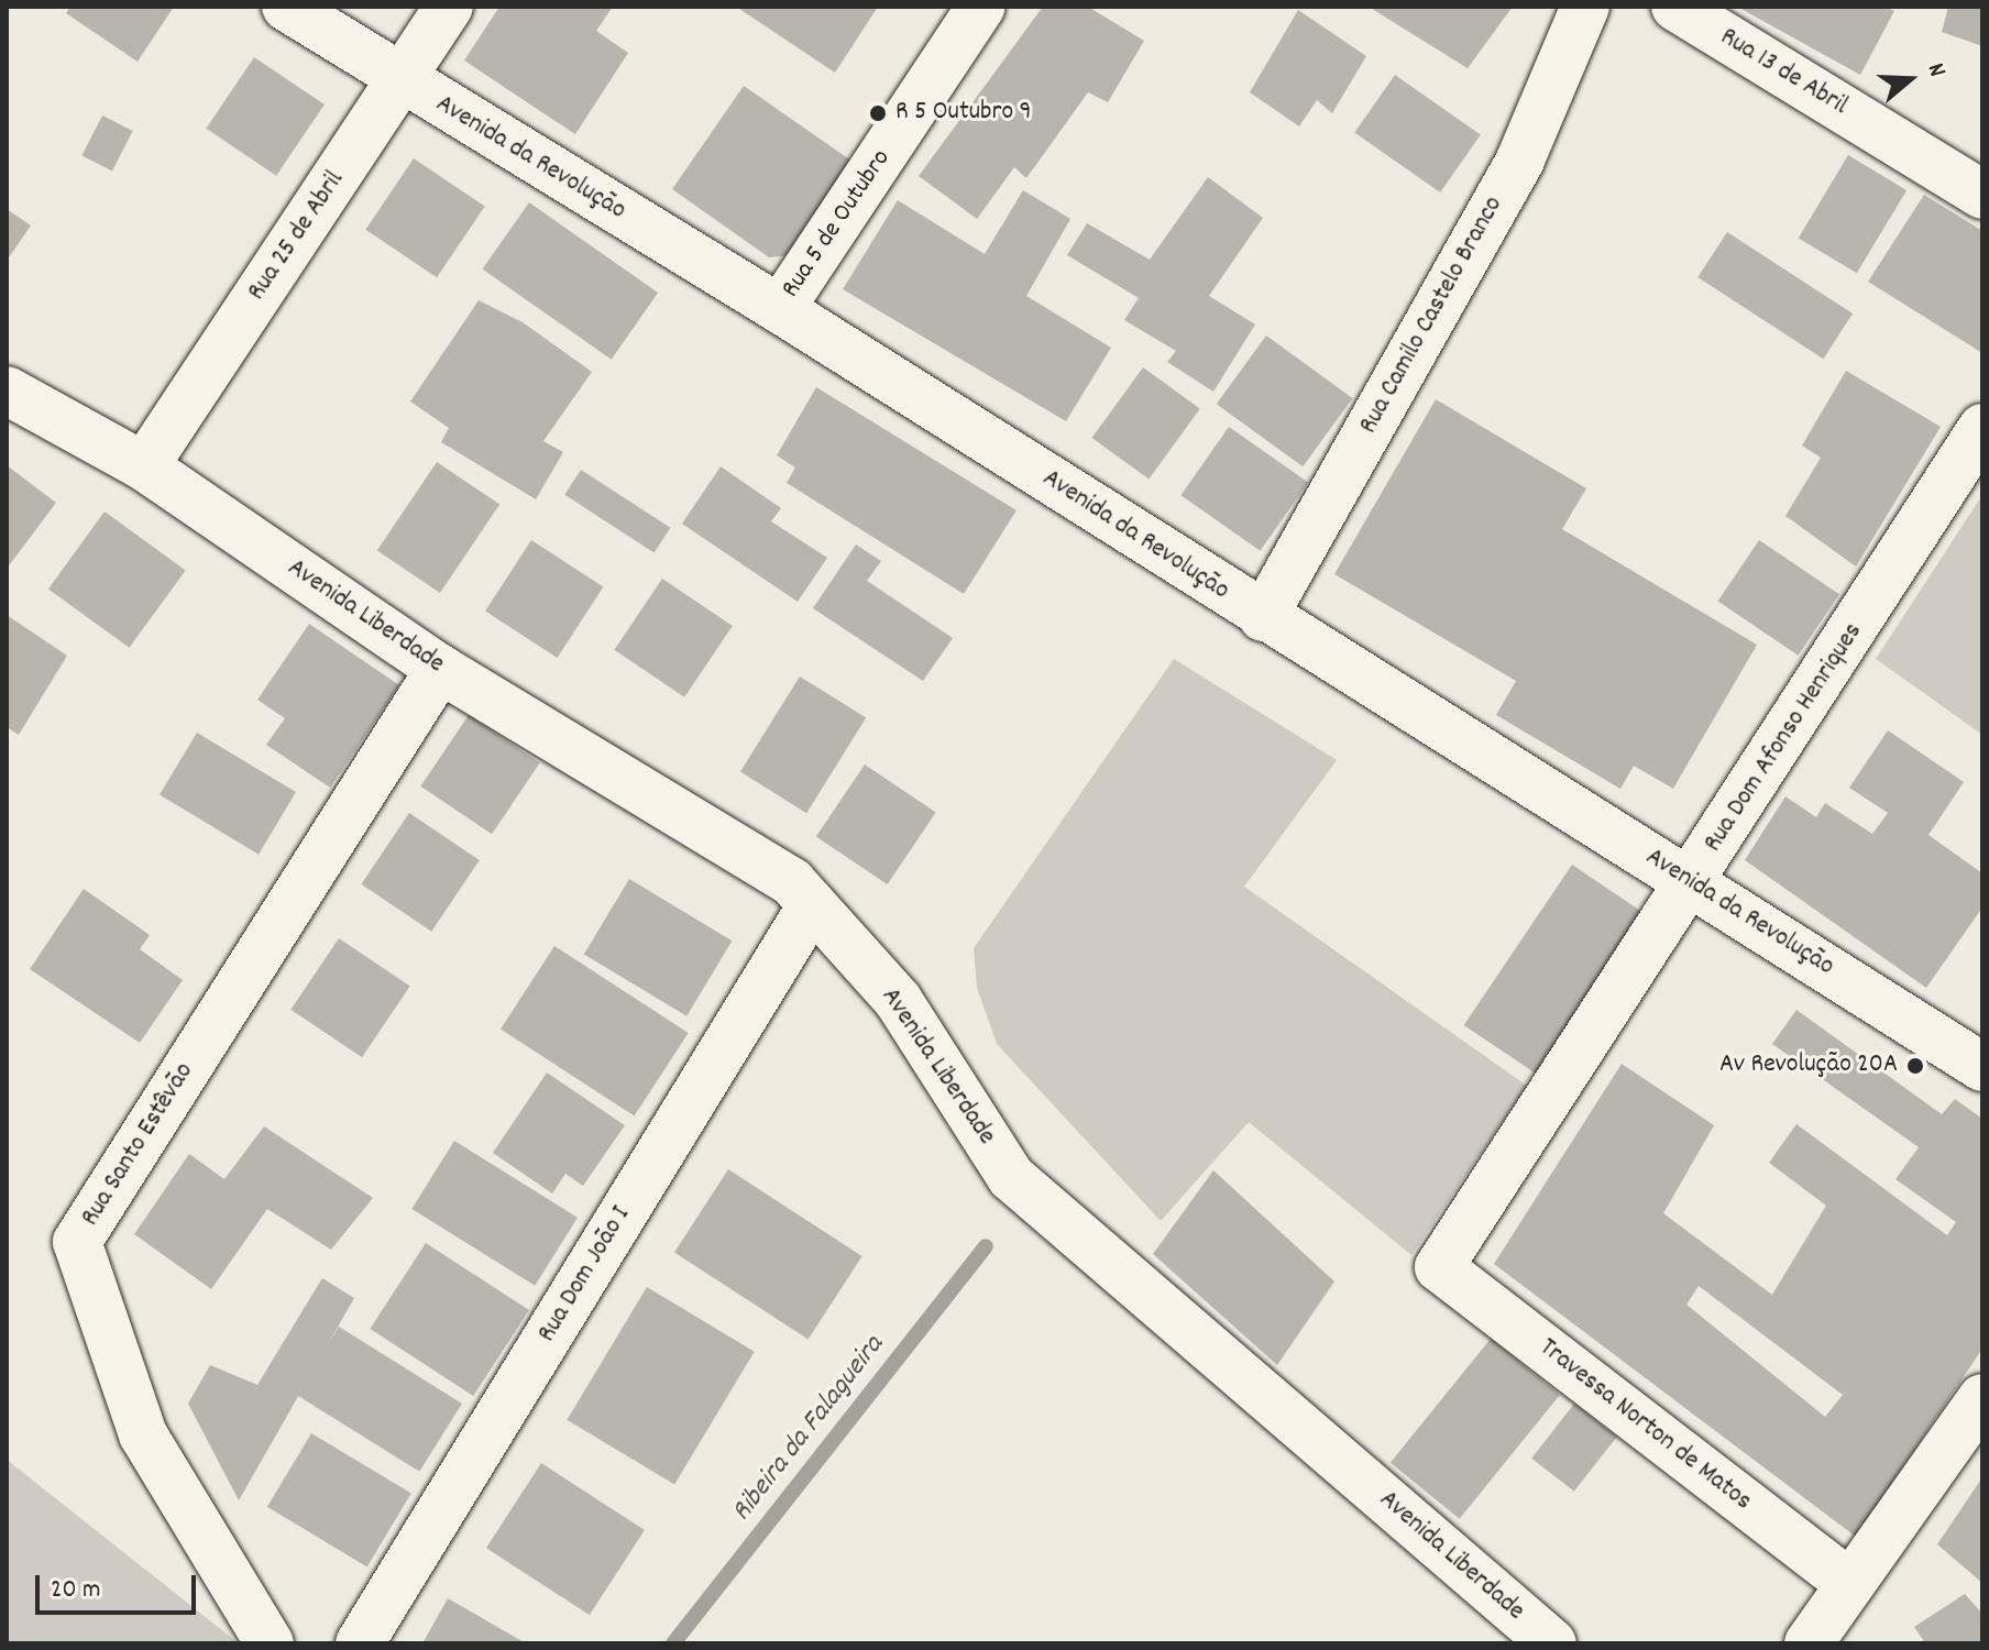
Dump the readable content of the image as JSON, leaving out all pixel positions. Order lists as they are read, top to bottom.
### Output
{
  "streets": {
    "street": [
      "Rua 13 de Abril",
      "Avenida da Revolução",
      "Rua 5 de Outubro",
      "Rua 25 de Abril",
      "Rua Camilo Castelo Branco",
      "Avenida Liberdade",
      "Rua Dom Afonso Henriques",
      "Rua Santo Estêvão",
      "Rua Dom João I",
      "Travessa Norton de Matos"
    ]
  },
  "crossings": [
    ["Avenida da Revolução", "Rua 5 de Outubro"],
    ["Avenida da Revolução", "Rua 25 de Abril"],
    ["Avenida da Revolução", "Rua Camilo Castelo Branco"],
    ["Avenida da Revolução", "Rua Dom Afonso Henriques"],
    ["Rua 25 de Abril", "Avenida Liberdade"],
    ["Avenida Liberdade", "Rua Santo Estêvão"],
    ["Avenida Liberdade", "Rua Dom João I"],
    ["Rua Dom Afonso Henriques", "Travessa Norton de Matos"]
  ],
  "water": ["Ribeira da Falagueira"],
  "places": ["R 5 Outubro 9", "Av Revolução 20A"],
  "scale_bar": "20 m",
  "north": "right"
}
